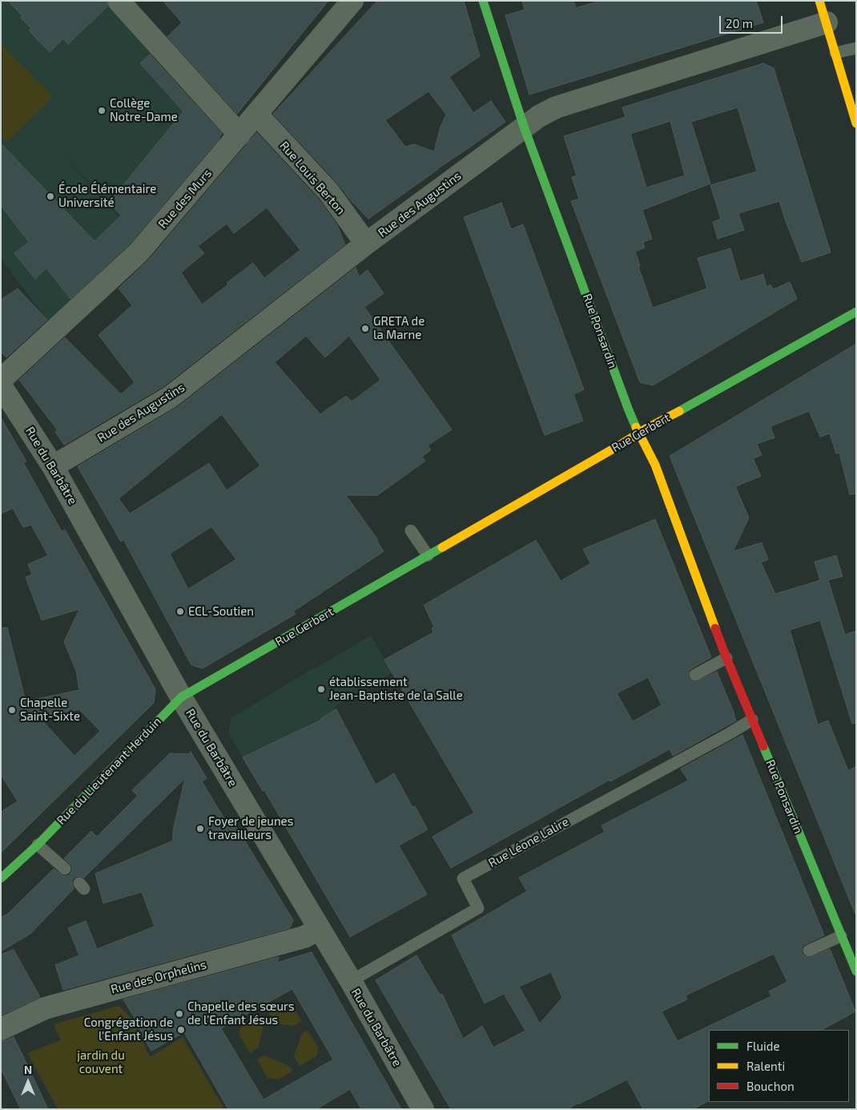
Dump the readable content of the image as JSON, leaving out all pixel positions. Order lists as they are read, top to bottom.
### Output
{
  "streets": {
    "street": [
      "Rue Louis Berton",
      "Rue des Murs",
      "Rue des Augustins",
      "Rue Ponsardin",
      "Rue Gerbert",
      "Rue du Barbâtre",
      "Rue du Lieutenant Herduin",
      "Rue des Orphelins"
    ],
    "lane": ["Rue Léone Lalire"]
  },
  "crossings": [
    ["Rue Louis Berton", "Rue des Murs"],
    ["Rue Louis Berton", "Rue des Augustins"],
    ["Rue des Augustins", "Rue Ponsardin"],
    ["Rue des Augustins", "Rue du Barbâtre"],
    ["Rue Ponsardin", "Rue Gerbert"],
    ["Rue Ponsardin", "Rue Léone Lalire"],
    ["Rue Gerbert", "Rue du Barbâtre"],
    ["Rue Gerbert", "Rue du Lieutenant Herduin"],
    ["Rue du Barbâtre", "Rue du Lieutenant Herduin"],
    ["Rue du Barbâtre", "Rue Léone Lalire"],
    ["Rue du Barbâtre", "Rue des Orphelins"]
  ],
  "parks": ["jardin du couvent"],
  "places": [
    "Collège Notre-Dame",
    "École Élémentaire Université",
    "GRETA de la Marne",
    "ECL-Soutien",
    "établissement Jean-Baptiste de la Salle",
    "Chapelle Saint-Sixte",
    "Foyer de jeunes travailleurs",
    "Chapelle des sœurs de l'Enfant Jésus",
    "Congrégation de l'Enfant Jésus"
  ],
  "legend": ["Fluide", "Ralenti", "Bouchon"],
  "scale_bar": "20 m",
  "north": "top"
}
